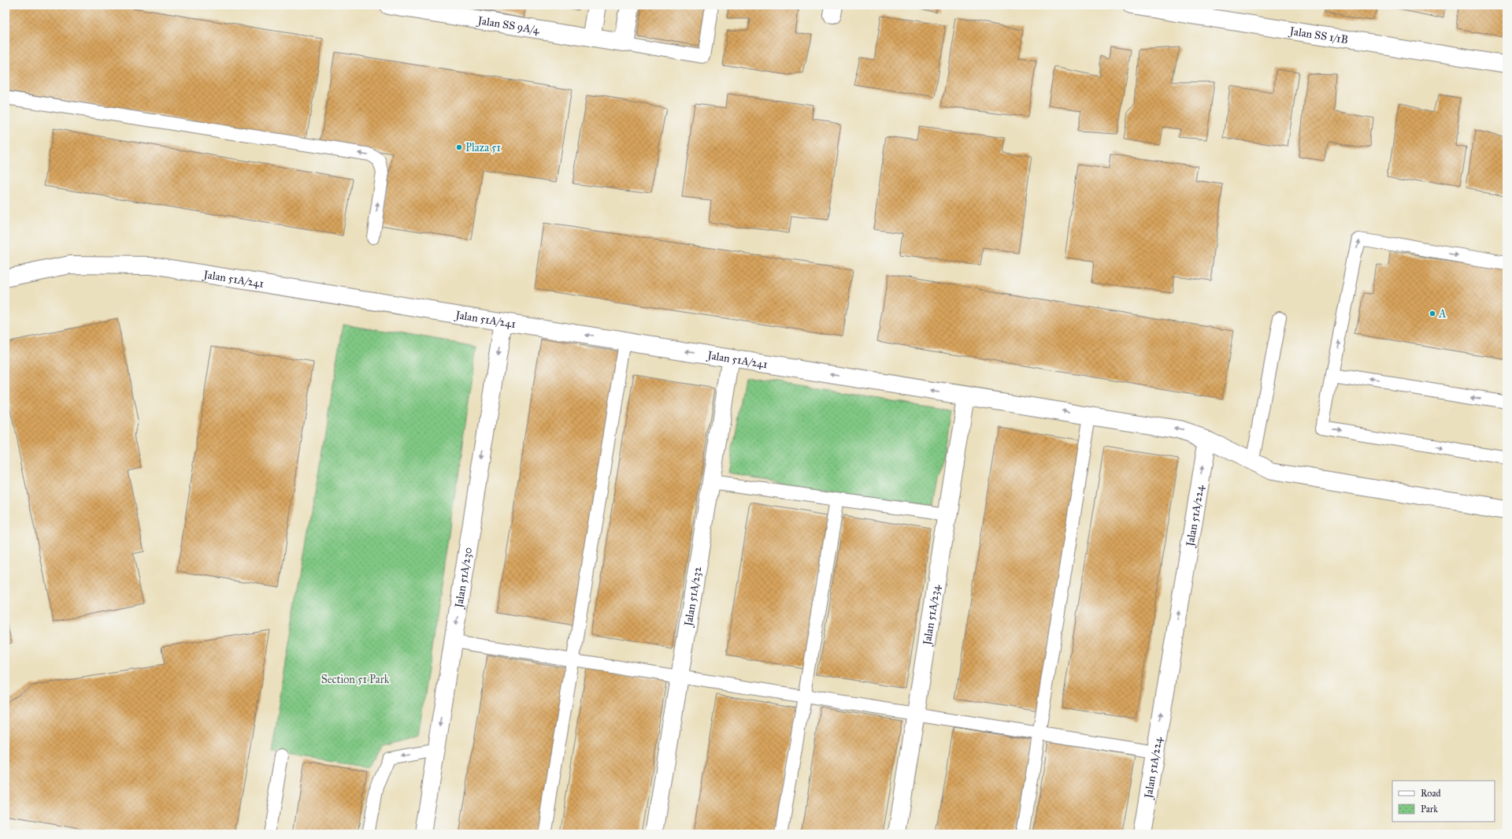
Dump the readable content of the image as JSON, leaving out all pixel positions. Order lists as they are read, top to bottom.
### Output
{
  "streets": {
    "street": [
      "Jalan SS 9A/4",
      "Jalan SS 1/1B",
      "Jalan 51A/241",
      "Jalan 51A/224",
      "Jalan 51A/230",
      "Jalan 51A/232",
      "Jalan 51A/234"
    ]
  },
  "crossings": [
    ["Jalan 51A/241", "Jalan 51A/230"],
    ["Jalan 51A/241", "Jalan 51A/232"],
    ["Jalan 51A/241", "Jalan 51A/234"]
  ],
  "one_way": ["Jalan 51A/241", "Jalan 51A/224", "Jalan 51A/230"],
  "parks": ["Section 51 Park"],
  "places": ["Plaza 51", "A"],
  "legend": ["Road", "Park"]
}
